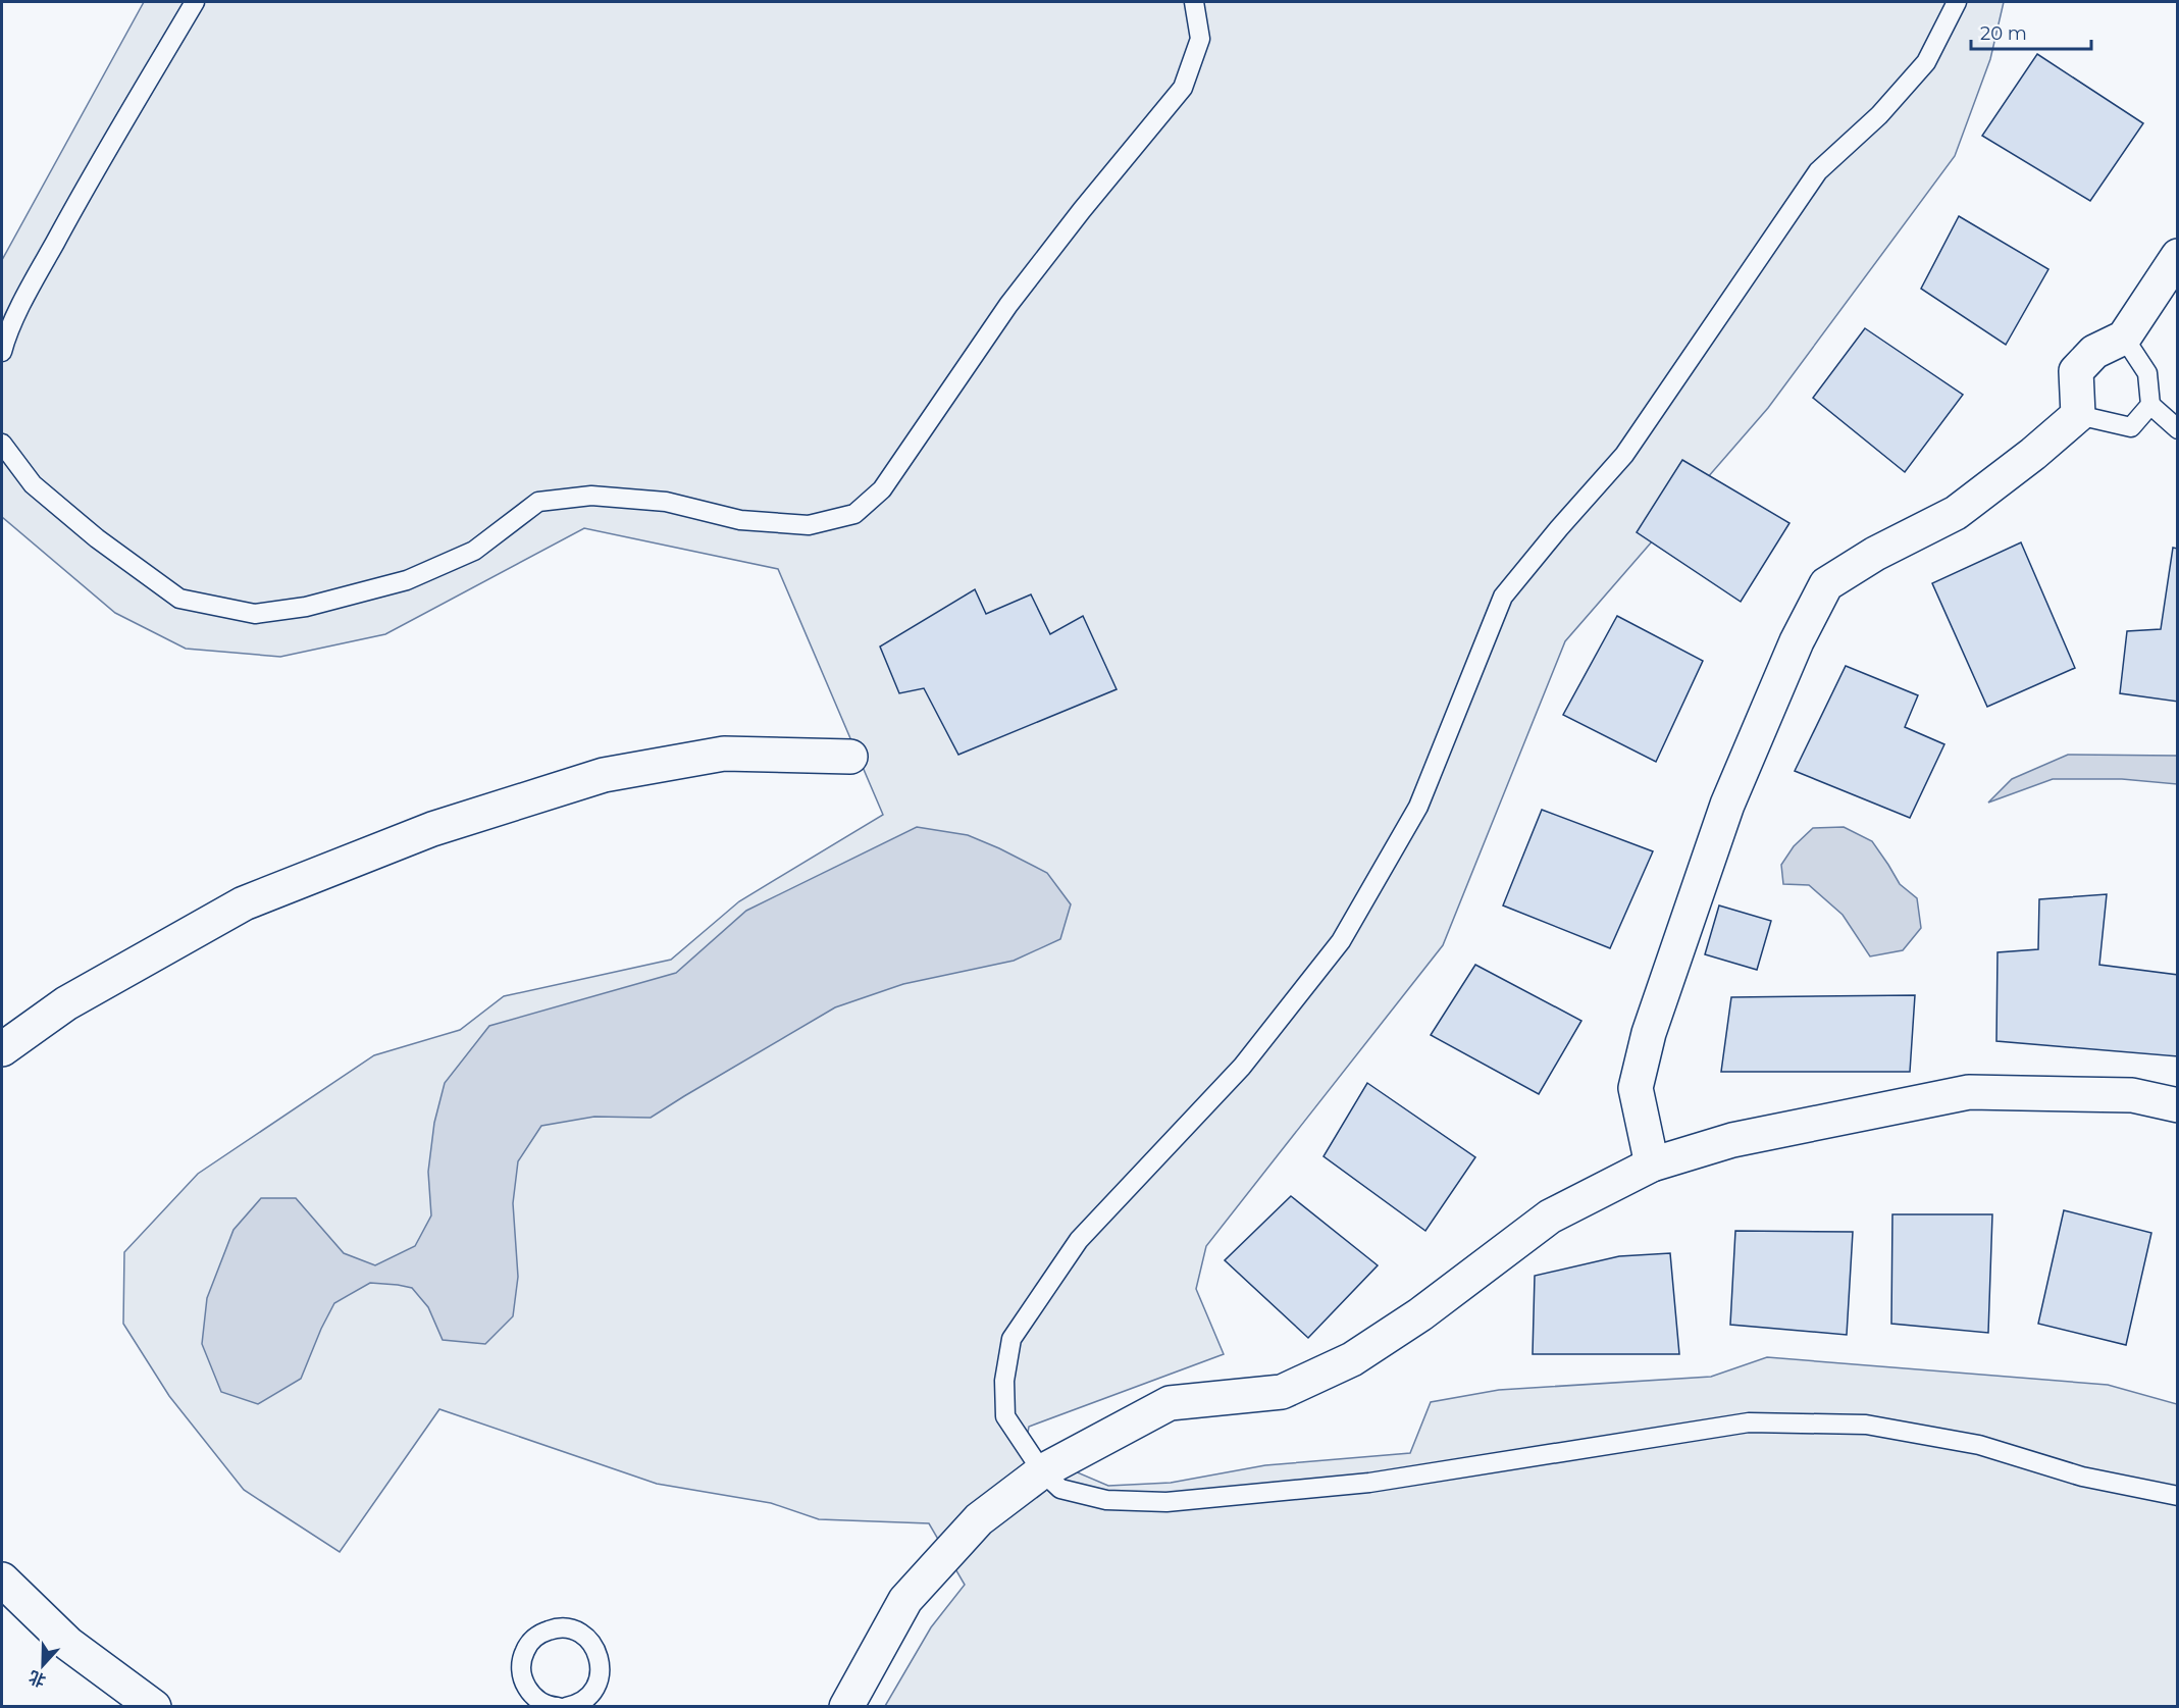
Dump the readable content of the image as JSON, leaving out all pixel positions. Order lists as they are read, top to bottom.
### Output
{
  "scale_bar": "20 m",
  "north": "bottom"
}
